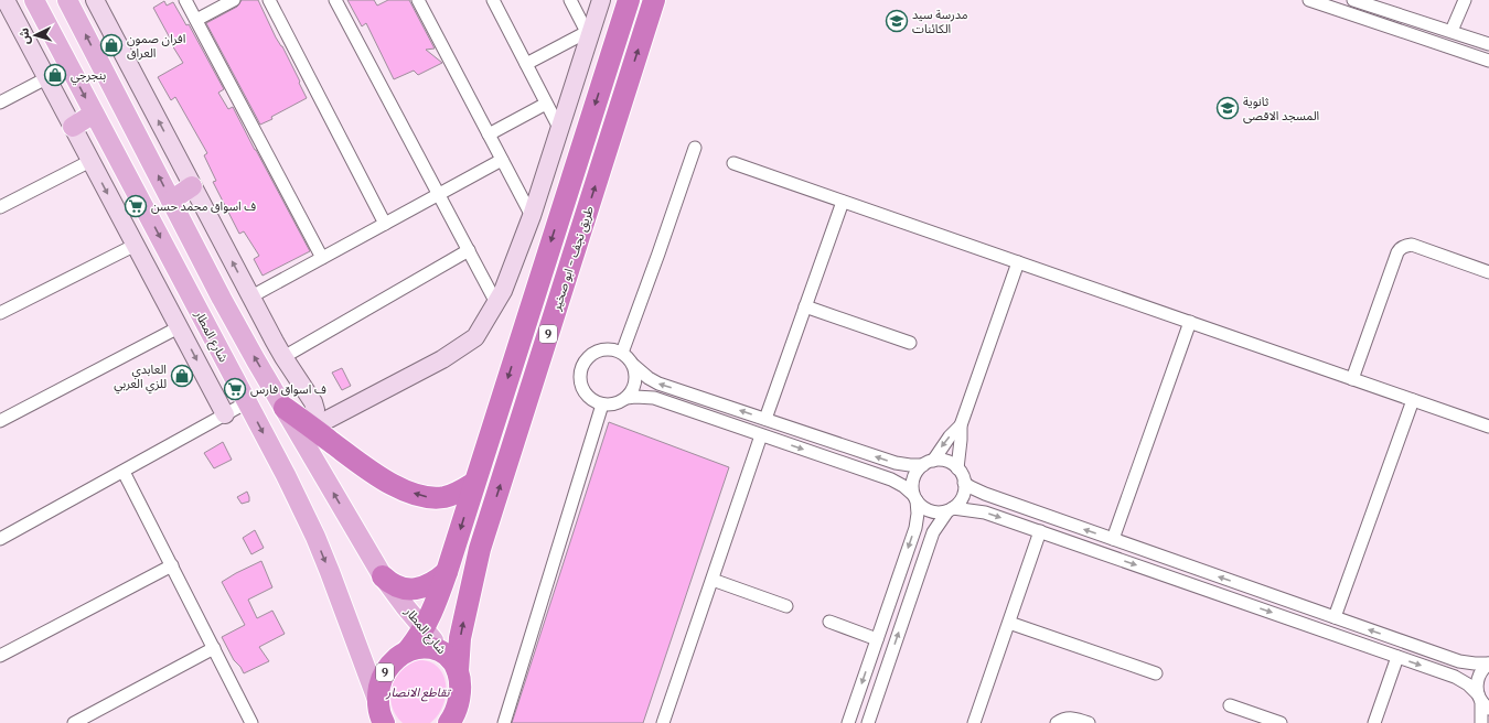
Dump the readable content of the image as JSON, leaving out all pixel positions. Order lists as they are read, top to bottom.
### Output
{
  "streets": {
    "highway": ["طريق نجف - ابو صخير", "9"],
    "main road": ["شارع المطار"]
  },
  "crossings": [
    ["طريق نجف - ابو صخير", "9"],
    ["طريق نجف - ابو صخير", "شارع المطار"],
    ["9", "شارع المطار"]
  ],
  "parks": ["تقاطع الانصار"],
  "places": {
    "school or university": ["مدرسة سيد الكائنات", "ثانوية المسجد الاقصى"],
    "shop": ["افران صمون العراق", "بنجرجي", "العابدي للزي العربي"],
    "supermarket": ["ف اسواق محمد حسن", "ف اسواق فارس"]
  },
  "north": "left"
}
